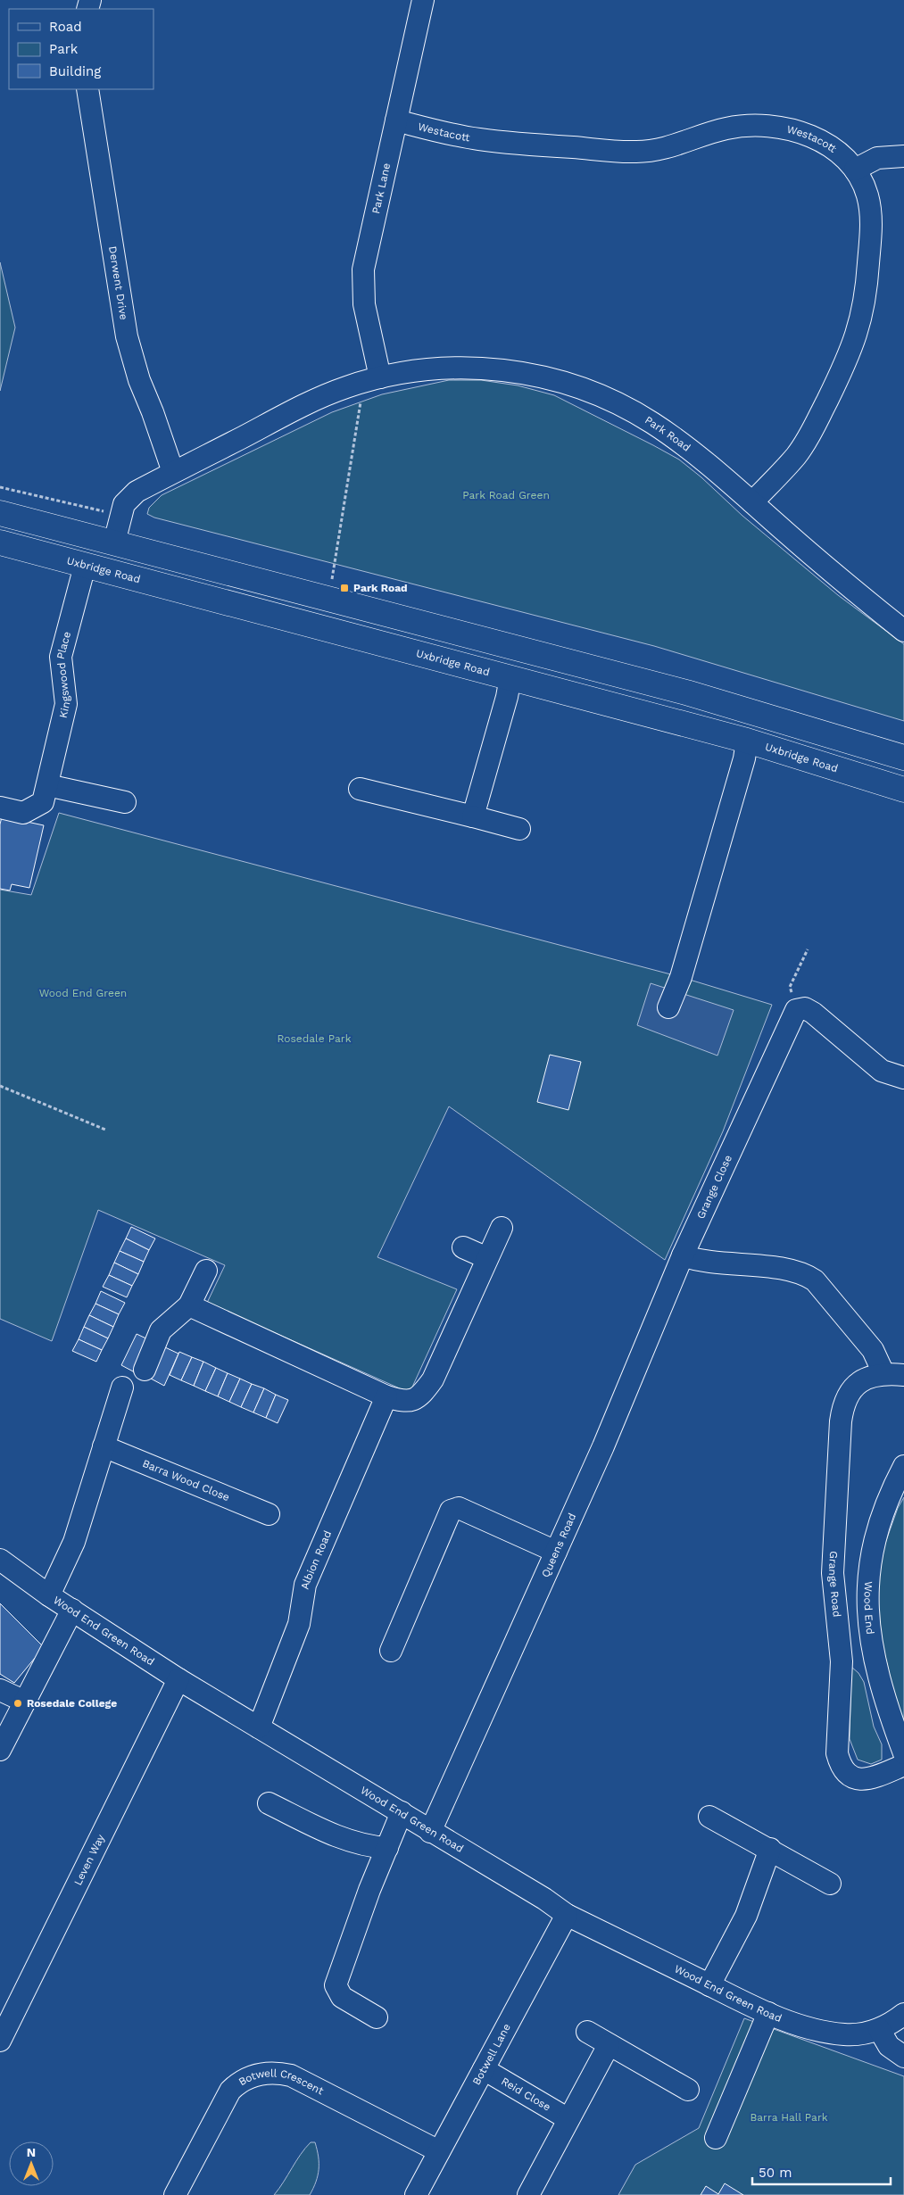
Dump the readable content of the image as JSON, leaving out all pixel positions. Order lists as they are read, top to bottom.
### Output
{
  "streets": {
    "main road": ["Uxbridge Road"],
    "street": [
      "Westacott",
      "Park Lane",
      "Derwent Drive",
      "Park Road",
      "Kingswood Place",
      "Grange Close",
      "Barra Wood Close",
      "Queens Road",
      "Albion Road",
      "Grange Road",
      "Wood End",
      "Wood End Green Road",
      "Leven Way",
      "Botwell Lane",
      "Botwell Crescent",
      "Reid Close"
    ]
  },
  "crossings": [
    ["Westacott", "Park Lane"],
    ["Westacott", "Park Road"],
    ["Park Lane", "Park Road"],
    ["Derwent Drive", "Park Road"],
    ["Uxbridge Road", "Kingswood Place"],
    ["Grange Close", "Queens Road"],
    ["Queens Road", "Wood End Green Road"],
    ["Albion Road", "Wood End Green Road"],
    ["Wood End Green Road", "Leven Way"],
    ["Wood End Green Road", "Botwell Lane"],
    ["Botwell Lane", "Botwell Crescent"],
    ["Botwell Lane", "Reid Close"]
  ],
  "parks": [
    "Park Road Green",
    "Wood End Green",
    "Rosedale Park",
    "Barra Hall Park"
  ],
  "places": {
    "transit": ["Park Road"],
    "other": ["Rosedale College"]
  },
  "legend": ["Road", "Park", "Building"],
  "scale_bar": "50 m",
  "north": "top"
}
